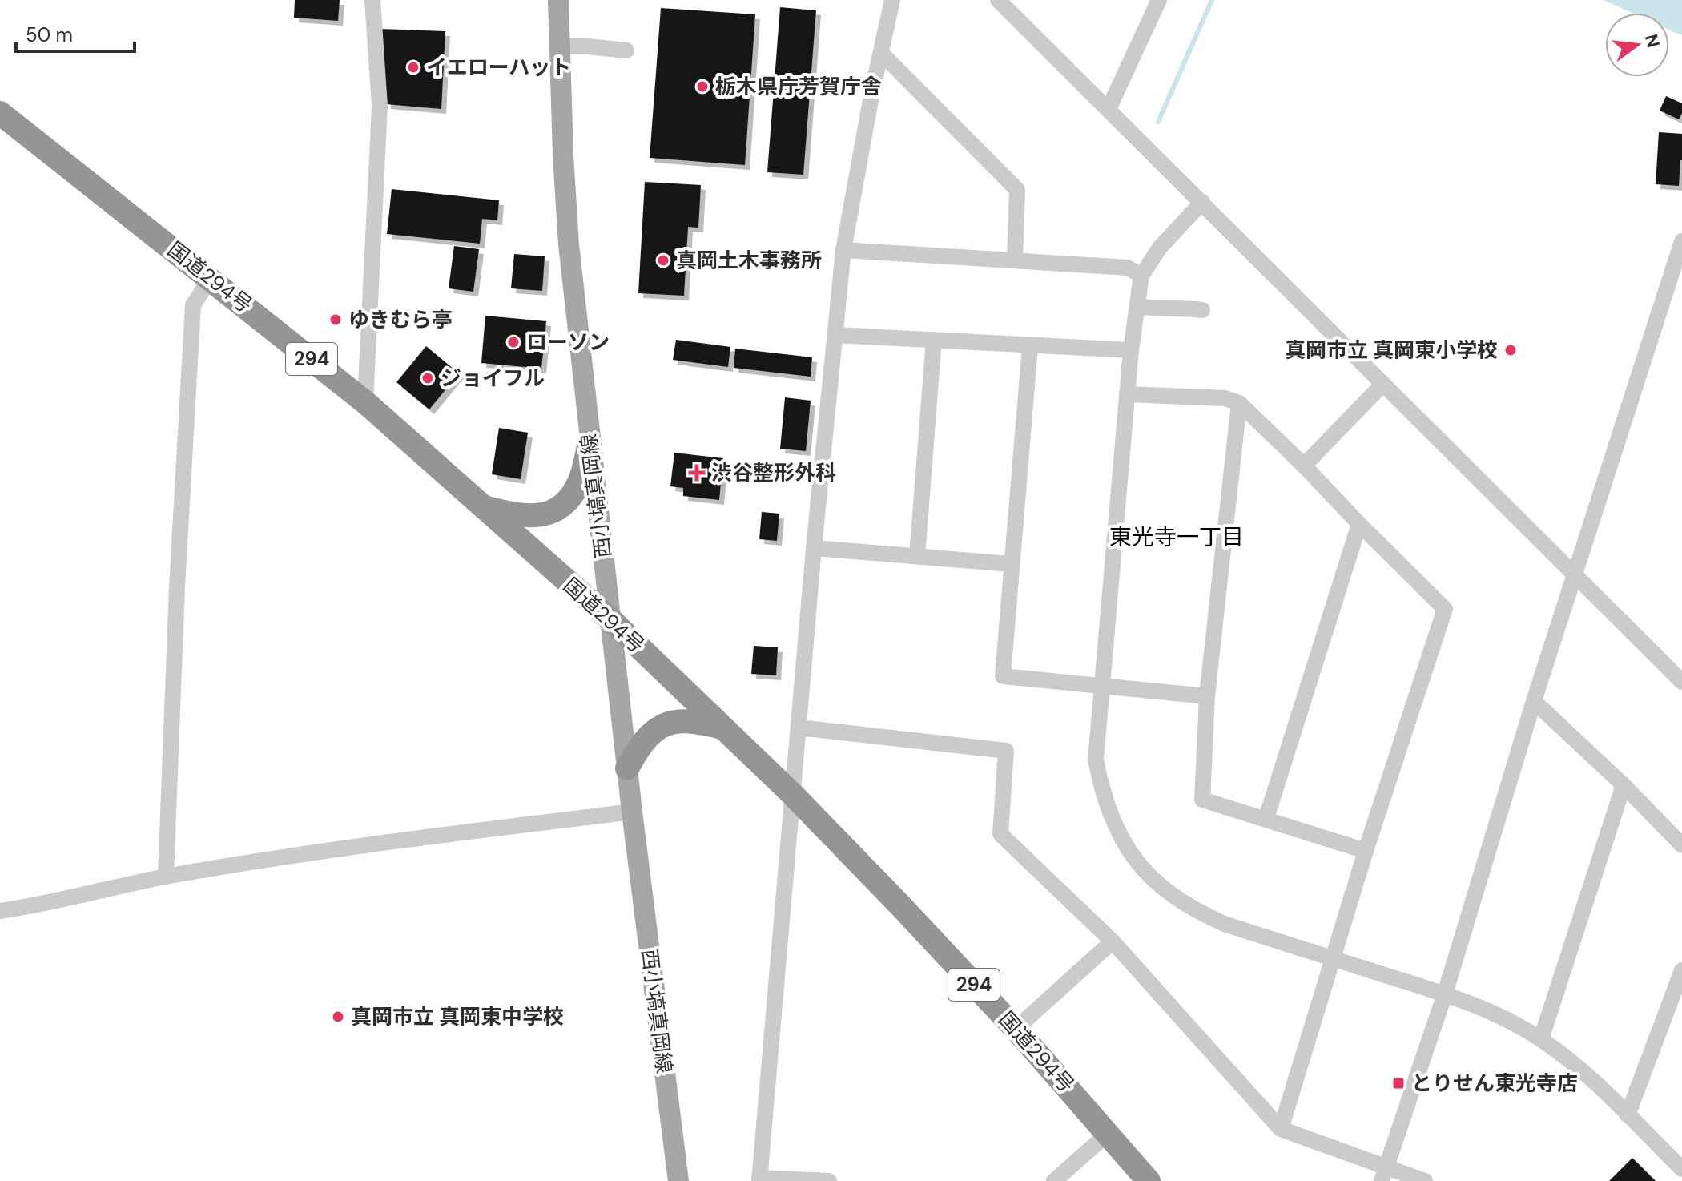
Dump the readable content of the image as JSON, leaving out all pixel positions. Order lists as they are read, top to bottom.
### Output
{
  "streets": {
    "highway": ["国道294号", "294"],
    "main road": ["西小塙真岡線"]
  },
  "crossings": [
    ["国道294号", "西小塙真岡線"]
  ],
  "districts": ["東光寺一丁目"],
  "places": {
    "other": [
      "イエローハット",
      "栃木県庁芳賀庁舎",
      "真岡土木事務所",
      "ゆきむら亭",
      "ローソン",
      "真岡市立 真岡東小学校",
      "ジョイフル",
      "真岡市立 真岡東中学校"
    ],
    "health": ["渋谷整形外科"],
    "transit": ["とりせん東光寺店"]
  },
  "scale_bar": "50 m",
  "north": "right"
}
